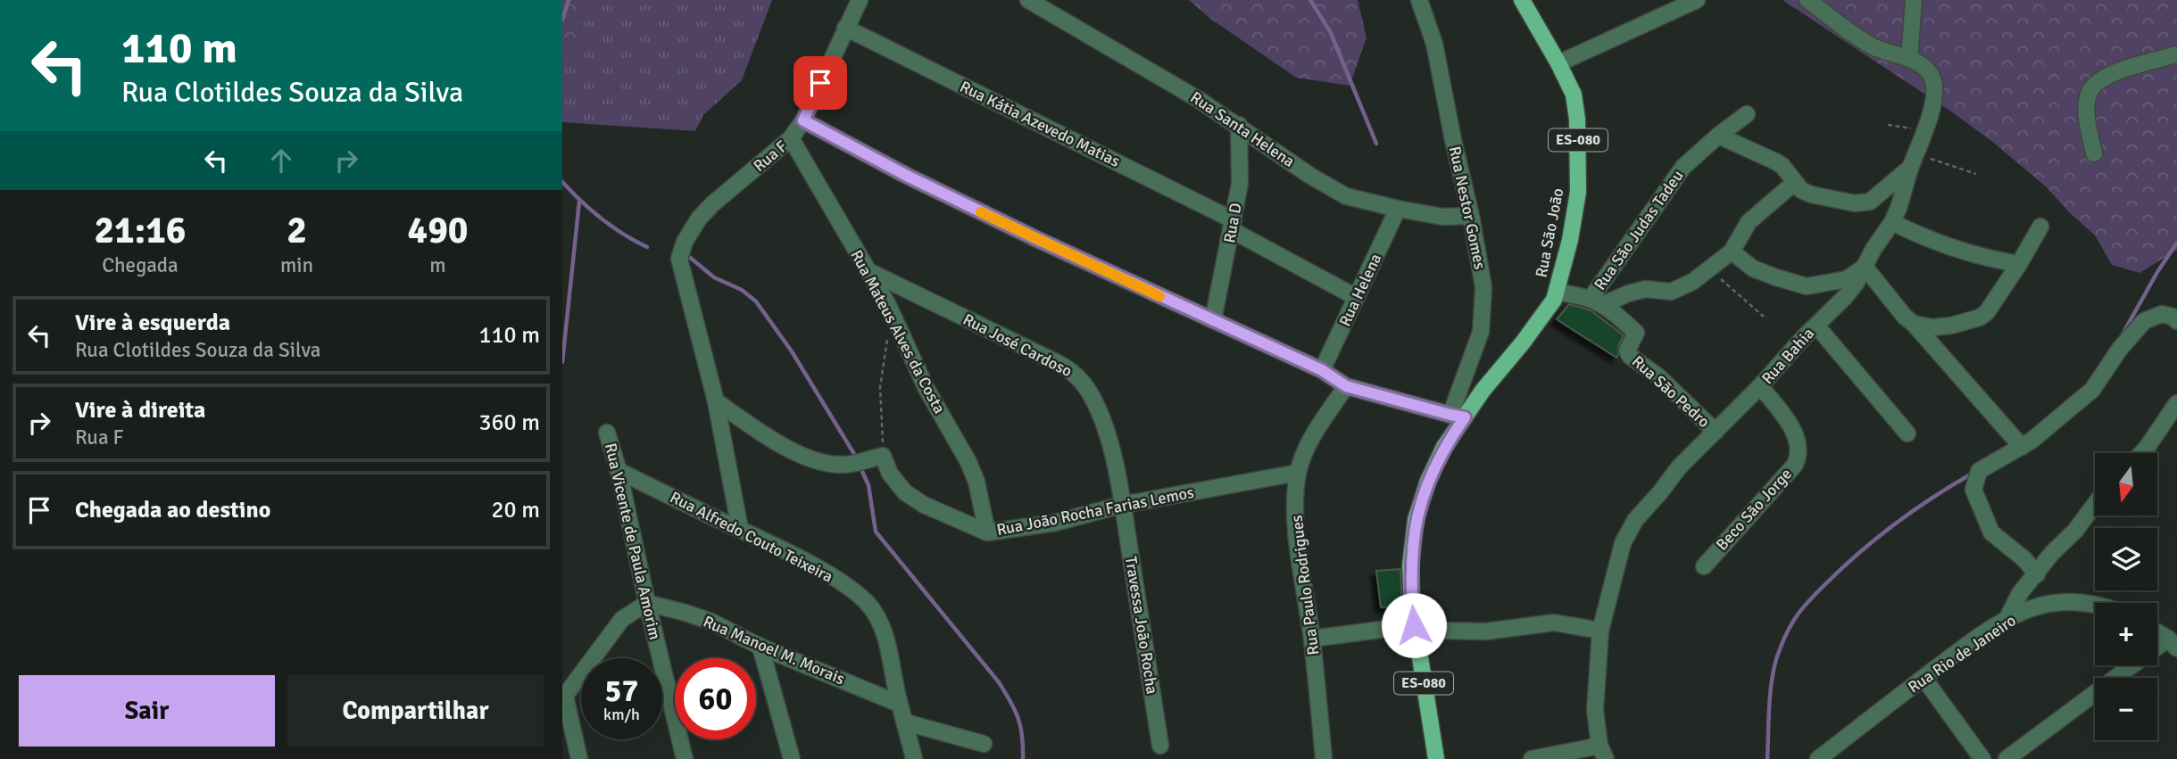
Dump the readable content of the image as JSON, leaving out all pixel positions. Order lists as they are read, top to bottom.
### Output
{
  "streets": {
    "main road": ["ES-080", "Rua São João"],
    "street": [
      "Rua Kátia Azevedo Matias",
      "Rua Santa Helena",
      "Rua F",
      "Rua Nestor Gomes",
      "Rua D",
      "Rua São Judas Tadeu",
      "Rua Helena",
      "Rua Mateus Alves da Costa",
      "Rua José Cardoso",
      "Rua Bahia",
      "Rua São Pedro",
      "Beco São Jorge",
      "Rua João Rocha Farias Lemos",
      "Rua Alfredo Couto Teixeira",
      "Rua Vicente de Paula Amorim",
      "Rua Paulo Rodrigues",
      "Travessa João Rocha",
      "Rua Manoel M. Morais",
      "Rua Rio de Janeiro"
    ]
  },
  "crossings": [
    ["Rua Kátia Azevedo Matias", "Rua F"],
    ["Rua Kátia Azevedo Matias", "Rua D"],
    ["Rua Kátia Azevedo Matias", "Rua Helena"],
    ["Rua Santa Helena", "Rua Nestor Gomes"],
    ["Rua Santa Helena", "Rua D"],
    ["Rua Santa Helena", "Rua Helena"],
    ["ES-080", "Rua Nestor Gomes"],
    ["ES-080", "Rua São João"],
    ["Rua F", "Rua Mateus Alves da Costa"],
    ["Rua Nestor Gomes", "Rua São João"],
    ["Rua São Judas Tadeu", "Rua São Pedro"],
    ["Rua São João", "Rua São Pedro"],
    ["Rua Mateus Alves da Costa", "Rua José Cardoso"],
    ["Rua Mateus Alves da Costa", "Rua João Rocha Farias Lemos"],
    ["Rua José Cardoso", "Rua João Rocha Farias Lemos"],
    ["Rua José Cardoso", "Travessa João Rocha"],
    ["Rua Bahia", "Rua São Pedro"],
    ["Rua Bahia", "Beco São Jorge"],
    ["Rua João Rocha Farias Lemos", "Rua Paulo Rodrigues"],
    ["Rua João Rocha Farias Lemos", "Travessa João Rocha"],
    ["Rua Alfredo Couto Teixeira", "Rua Vicente de Paula Amorim"],
    ["Rua Alfredo Couto Teixeira", "Rua Manoel M. Morais"],
    ["Rua Vicente de Paula Amorim", "Rua Manoel M. Morais"]
  ],
  "north": "bottom",
  "page": {
    "turn": ["110 m", "Rua Clotildes Souza da Silva"],
    "eta": [
      "21:16",
      "Chegada",
      "2",
      "min",
      "490",
      "m"
    ],
    "list": [
      {
        "name": "Vire à esquerda",
        "note": "Rua Clotildes Souza da Silva",
        "value": "110 m"
      },
      {
        "name": "Vire à direita",
        "note": "Rua F",
        "value": "360 m"
      },
      {
        "name": "Chegada ao destino",
        "value": "20 m"
      }
    ],
    "map_buttons": ["+", "−"],
    "speed": "57 km/h",
    "limit": "60",
    "buttons": ["Sair", "Compartilhar"]
  }
}
